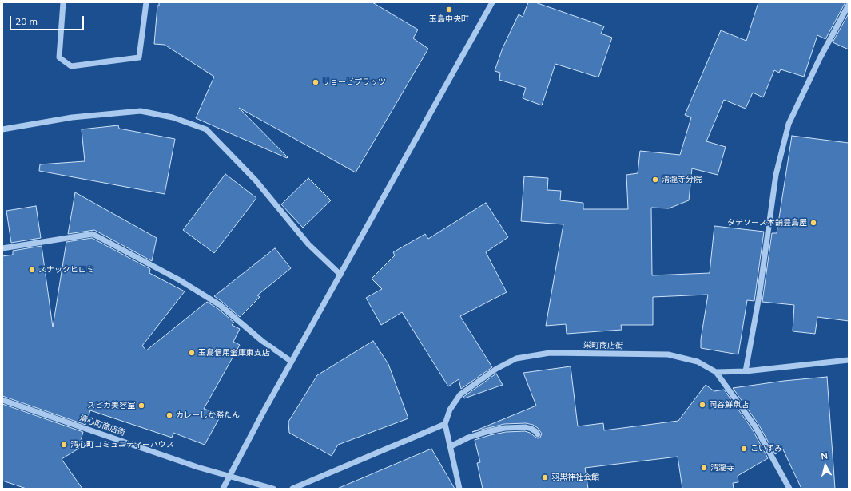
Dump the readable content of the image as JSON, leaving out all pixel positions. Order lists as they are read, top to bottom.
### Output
{
  "streets": {
    "street": ["栄町商店街", "清心町商店街"]
  },
  "places": [
    "玉島中央町",
    "リョービプラッツ",
    "清瀧寺分院",
    "タテソース本舗豊島屋",
    "スナックヒロミ",
    "玉島信用金庫東支店",
    "岡谷鮮魚店",
    "スピカ美容室",
    "カレーしか勝たん",
    "清心町コミュニティーハウス",
    "こいずみ",
    "清瀧寺",
    "羽黒神社会館"
  ],
  "scale_bar": "20 m",
  "north": "top"
}
